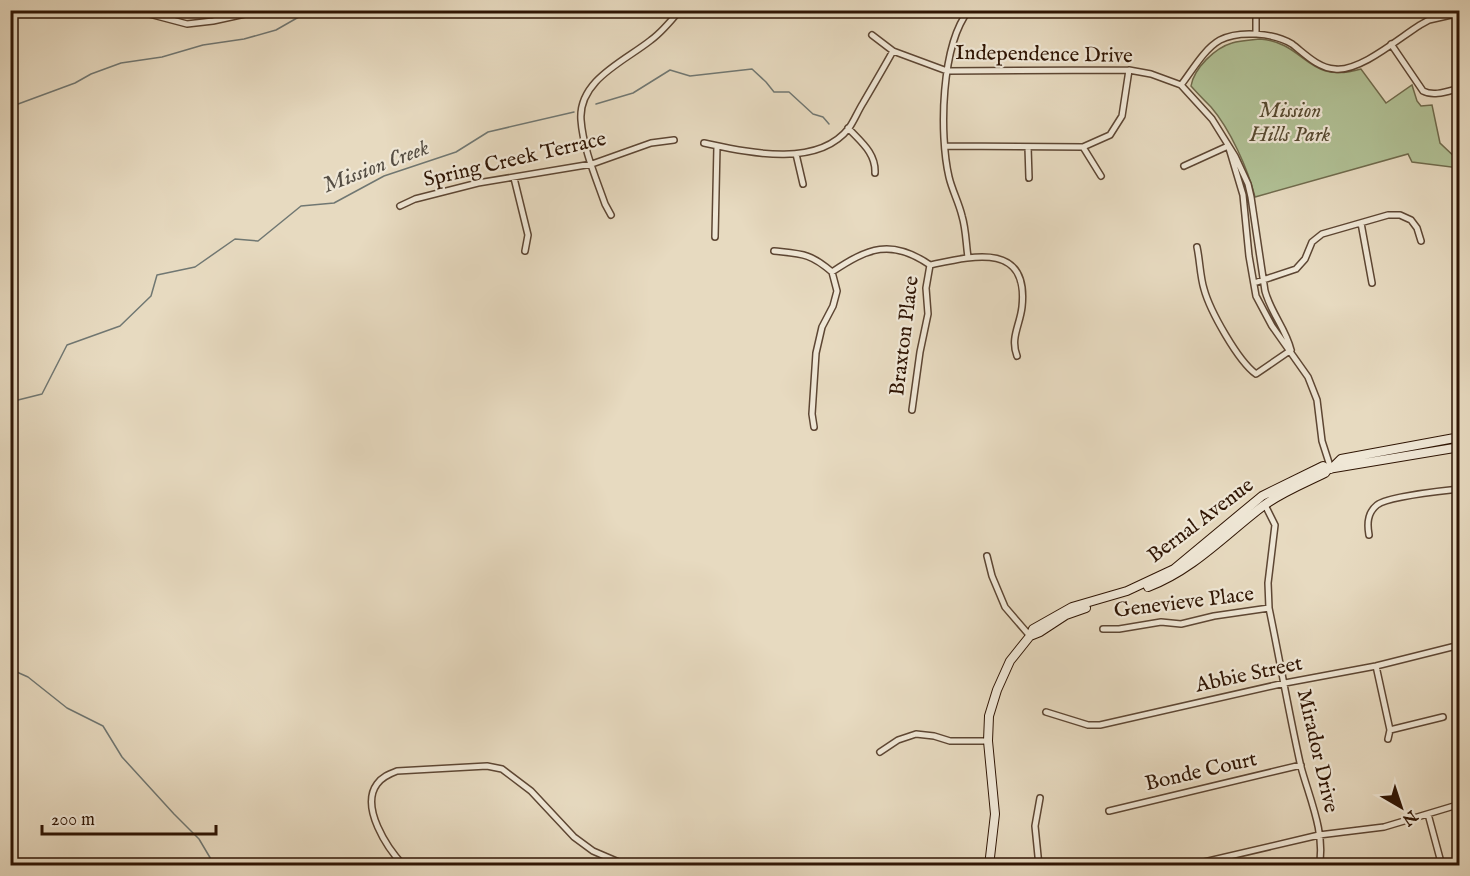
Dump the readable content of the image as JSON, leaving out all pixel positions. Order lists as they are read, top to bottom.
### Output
{
  "streets": {
    "main road": ["Bernal Avenue"],
    "street": [
      "Independence Drive",
      "Spring Creek Terrace",
      "Braxton Place",
      "Genevieve Place",
      "Abbie Street",
      "Mirador Drive",
      "Bonde Court"
    ]
  },
  "crossings": [
    ["Independence Drive", "Bernal Avenue"],
    ["Bernal Avenue", "Mirador Drive"],
    ["Genevieve Place", "Mirador Drive"],
    ["Abbie Street", "Mirador Drive"],
    ["Mirador Drive", "Bonde Court"]
  ],
  "water": ["Mission Creek"],
  "parks": ["Mission Hills Park"],
  "scale_bar": "200 m",
  "north": "bottom right"
}
